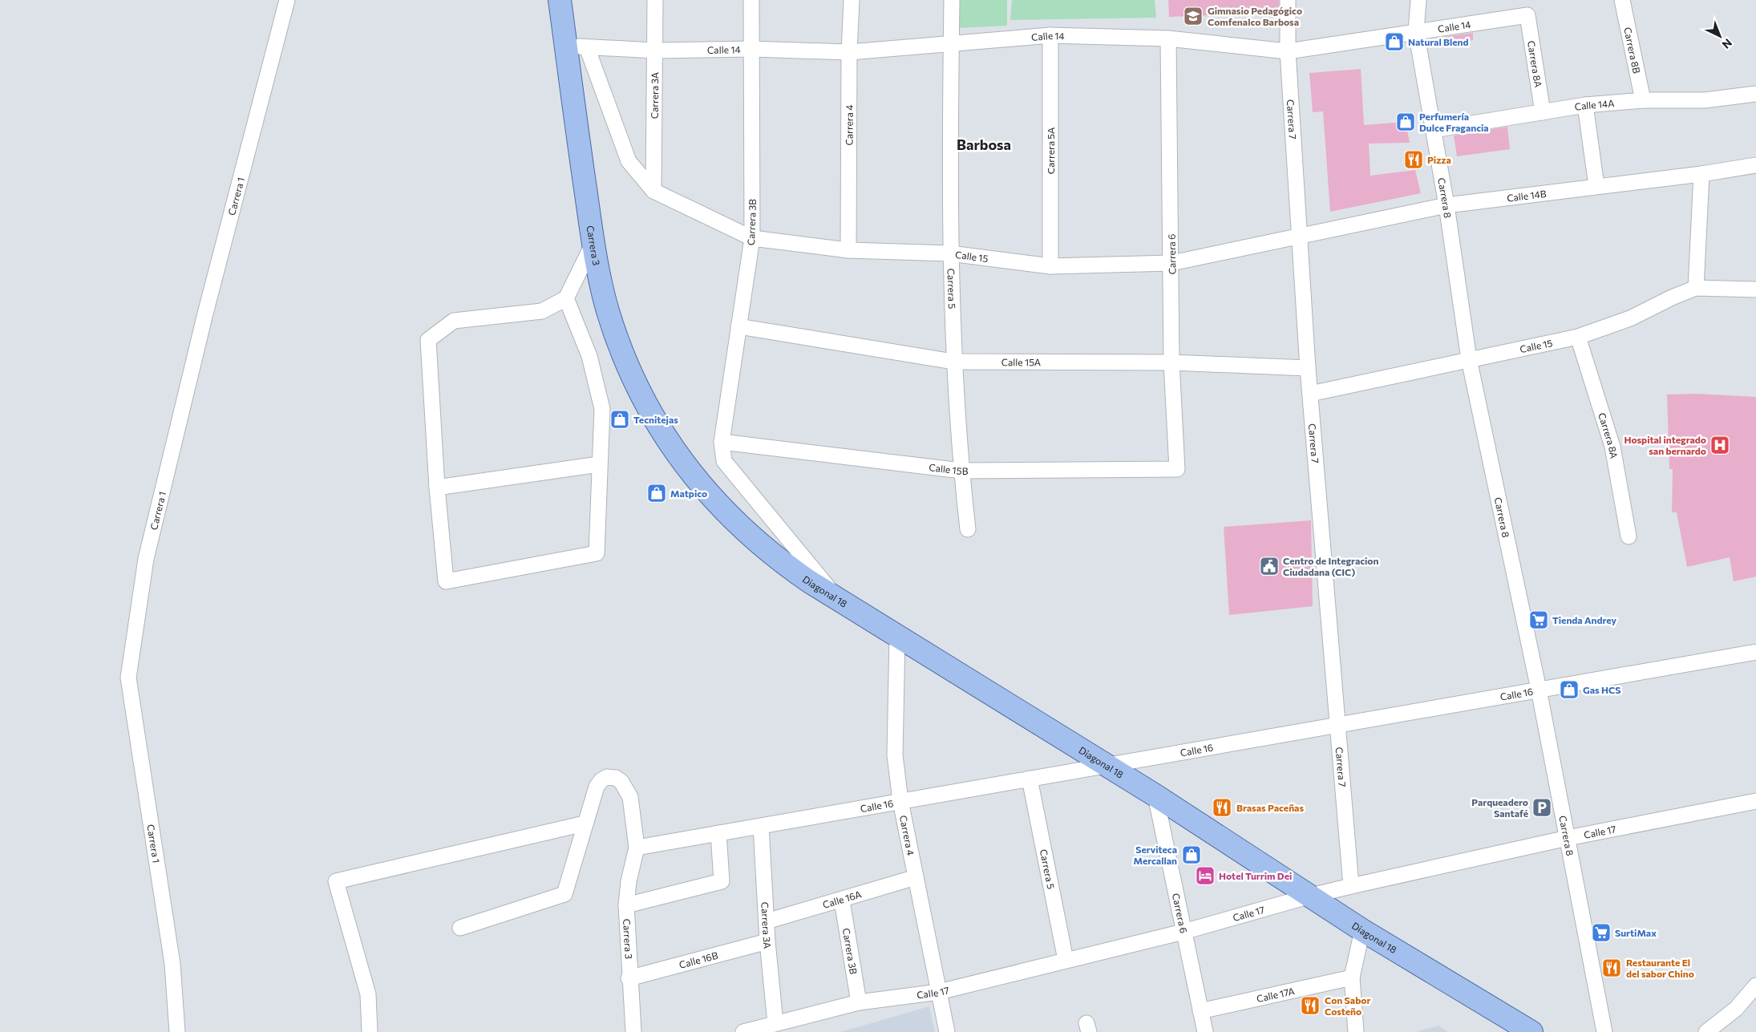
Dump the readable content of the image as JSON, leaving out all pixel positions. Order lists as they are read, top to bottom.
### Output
{
  "streets": {
    "main road": ["Carrera 3", "Diagonal 18"],
    "street": [
      "Calle 14",
      "Carrera 8B",
      "Carrera 8A",
      "Carrera 3A",
      "Calle 14A",
      "Carrera 7",
      "Carrera 4",
      "Carrera 5A",
      "Calle 14B",
      "Carrera 1",
      "Carrera 8",
      "Carrera 3B",
      "Carrera 6",
      "Calle 15",
      "Carrera 5",
      "Calle 15A",
      "Calle 15B",
      "Calle 16",
      "Calle 17",
      "Calle 16A",
      "Calle 16B",
      "Calle 17A"
    ]
  },
  "crossings": [
    ["Calle 14", "Carrera 8A"],
    ["Calle 14", "Carrera 3A"],
    ["Calle 14", "Carrera 7"],
    ["Calle 14", "Carrera 4"],
    ["Calle 14", "Carrera 5A"],
    ["Calle 14", "Carrera 8"],
    ["Calle 14", "Carrera 3B"],
    ["Calle 14", "Carrera 3"],
    ["Calle 14", "Carrera 6"],
    ["Calle 14", "Carrera 5"],
    ["Carrera 8B", "Calle 14A"],
    ["Carrera 8A", "Calle 14A"],
    ["Carrera 8A", "Calle 15"],
    ["Carrera 3A", "Calle 15"],
    ["Carrera 3A", "Calle 16"],
    ["Carrera 3A", "Calle 17"],
    ["Carrera 3A", "Calle 16A"],
    ["Carrera 3A", "Calle 16B"],
    ["Calle 14A", "Carrera 8"],
    ["Carrera 7", "Calle 14B"],
    ["Carrera 7", "Calle 15"],
    ["Carrera 7", "Calle 15A"],
    ["Carrera 7", "Calle 16"],
    ["Carrera 7", "Calle 17"],
    ["Carrera 4", "Calle 15"],
    ["Carrera 4", "Diagonal 18"],
    ["Carrera 4", "Calle 16"],
    ["Carrera 4", "Calle 17"],
    ["Carrera 4", "Calle 16A"],
    ["Carrera 5A", "Calle 15"],
    ["Calle 14B", "Carrera 8"],
    ["Calle 14B", "Calle 15"],
    ["Carrera 8", "Calle 15"],
    ["Carrera 8", "Calle 16"],
    ["Carrera 8", "Calle 17"],
    ["Carrera 3B", "Calle 15"],
    ["Carrera 3B", "Calle 15A"],
    ["Carrera 3B", "Calle 15B"],
    ["Carrera 3B", "Diagonal 18"],
    ["Carrera 3B", "Calle 17"],
    ["Carrera 3B", "Calle 16A"],
    ["Carrera 3", "Diagonal 18"],
    ["Carrera 3", "Calle 16"],
    ["Carrera 3", "Calle 16B"],
    ["Carrera 6", "Calle 15"],
    ["Carrera 6", "Calle 15A"],
    ["Carrera 6", "Calle 15B"],
    ["Carrera 6", "Diagonal 18"],
    ["Carrera 6", "Calle 17"],
    ["Carrera 6", "Calle 17A"],
    ["Calle 15", "Carrera 5"],
    ["Carrera 5", "Calle 15A"],
    ["Carrera 5", "Calle 15B"],
    ["Carrera 5", "Calle 16"],
    ["Carrera 5", "Calle 17"],
    ["Diagonal 18", "Calle 16"],
    ["Diagonal 18", "Calle 17"]
  ],
  "districts": ["Barbosa"],
  "places": {
    "school or university": ["Gimnasio Pedagógico Comfenalco Barbosa"],
    "shop": [
      "Natural Blend",
      "Perfumería Dulce Fragancia",
      "Tecnitejas",
      "Matpico",
      "Gas HCS",
      "Serviteca Mercallan"
    ],
    "restaurant": [
      "Pizza",
      "Brasas Paceñas",
      "Restaurante El del sabor Chino",
      "Con Sabor Costeño"
    ],
    "hospital": ["Hospital integrado san bernardo"],
    "public building": ["Centro de Integracion Ciudadana (CIC)"],
    "supermarket": ["Tienda Andrey", "SurtiMax"],
    "parking": ["Parqueadero Santafé"],
    "hotel": ["Hotel Turrim Dei"]
  },
  "north": "bottom right"
}
